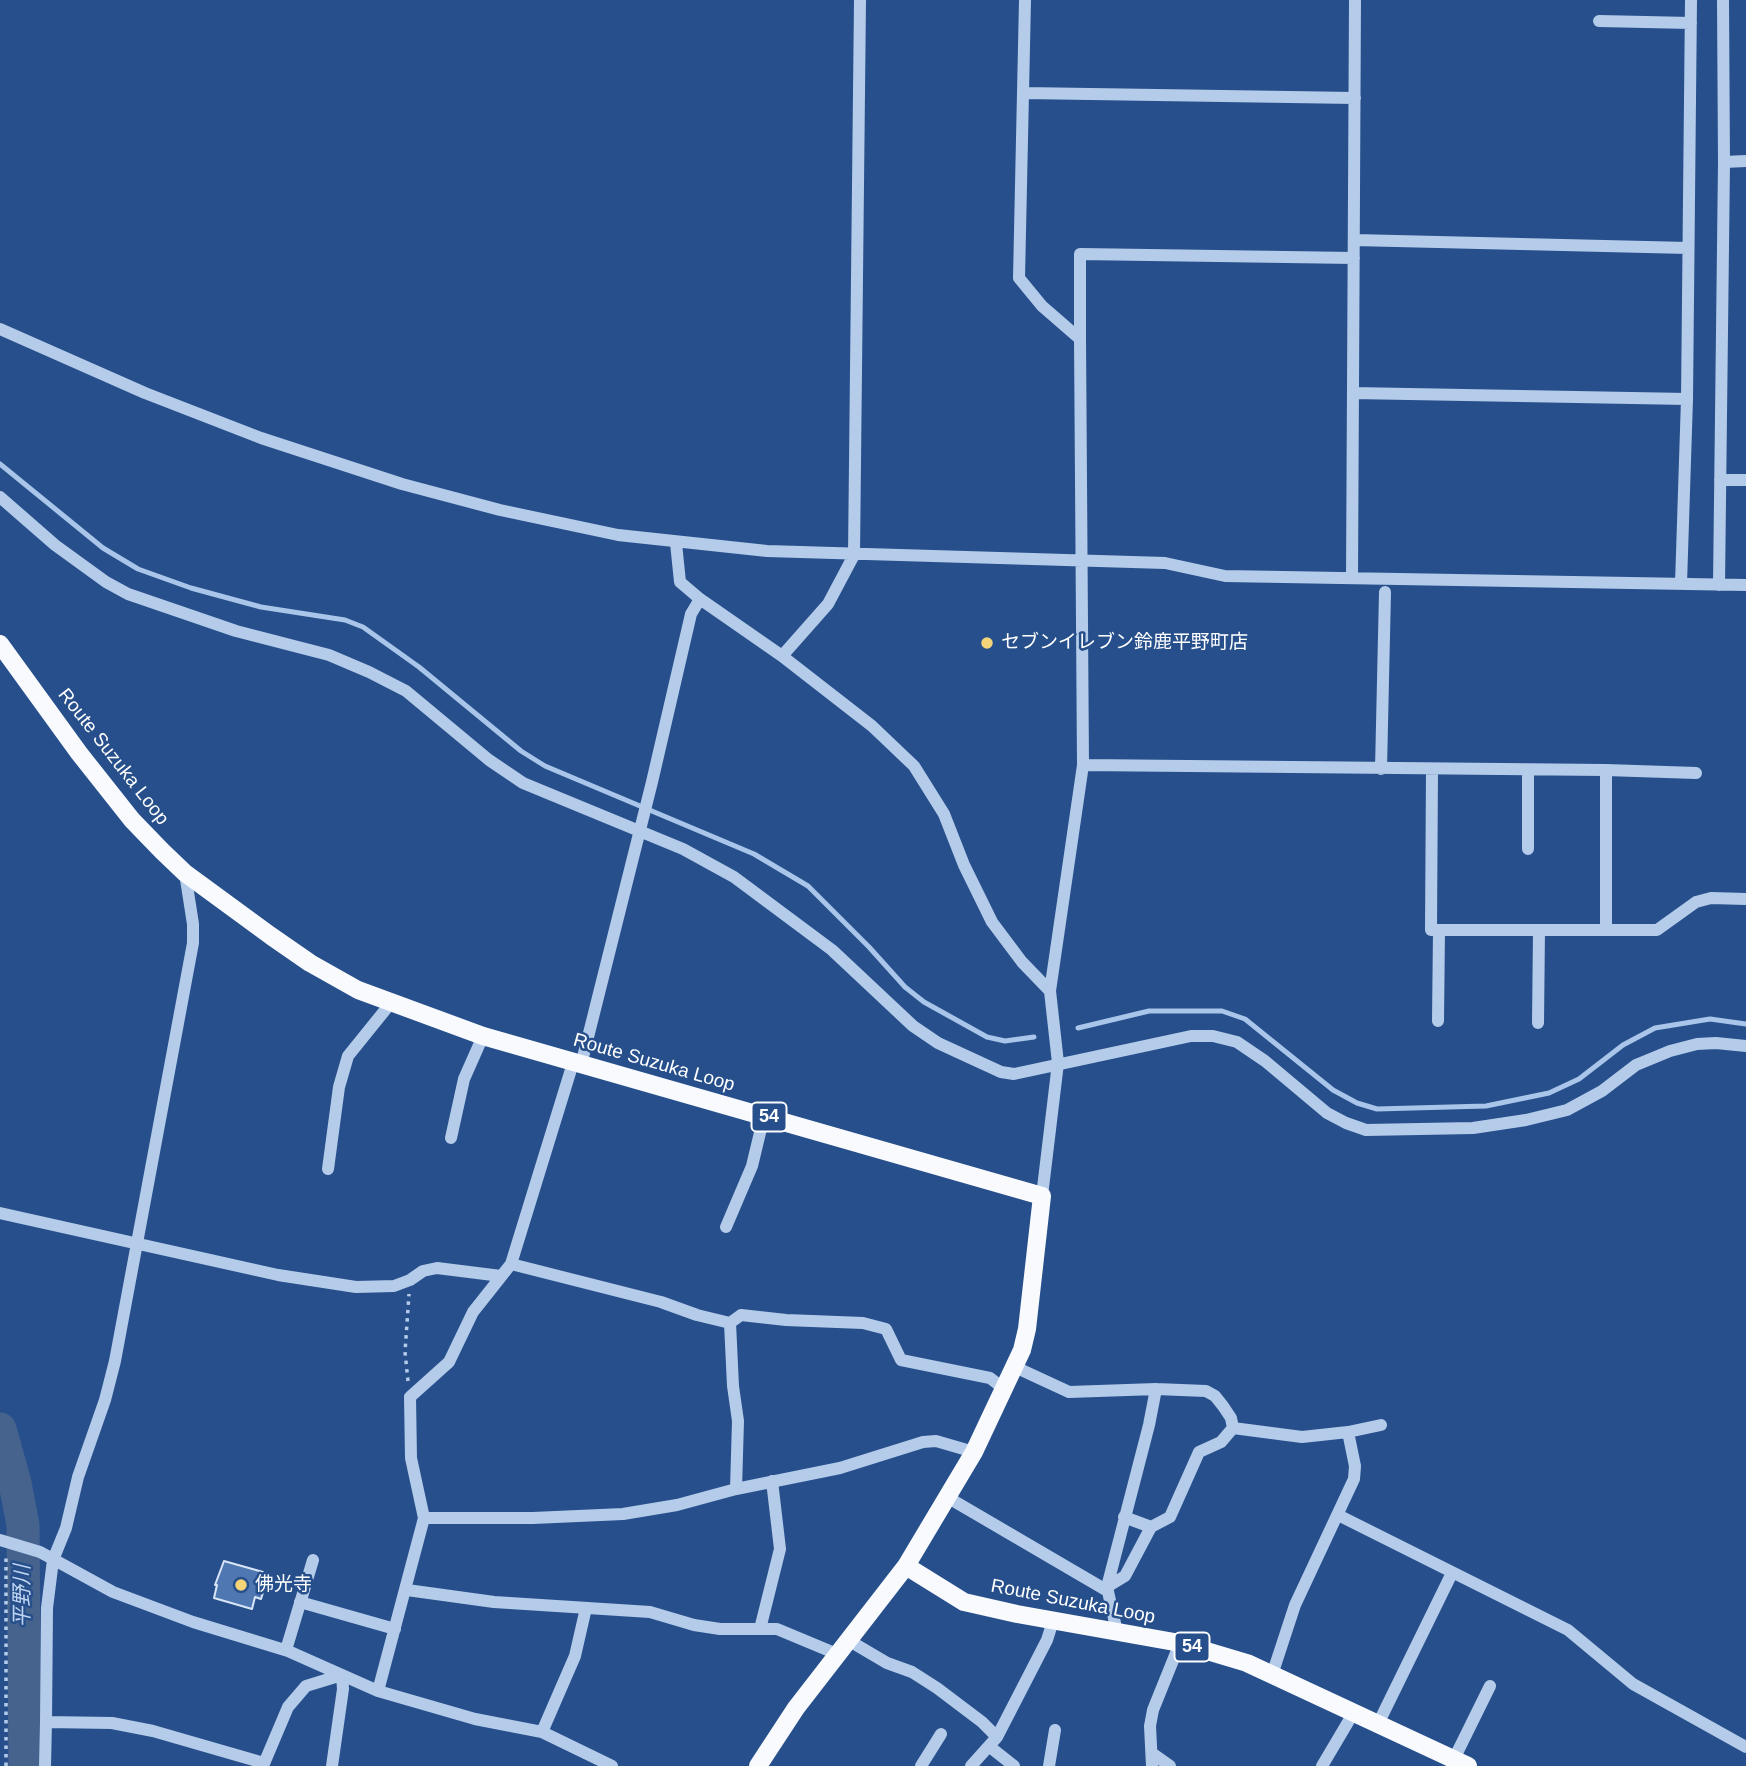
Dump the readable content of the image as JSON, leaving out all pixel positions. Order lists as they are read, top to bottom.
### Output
{
  "streets": {
    "main road": ["Route Suzuka Loop", "54"]
  },
  "water": ["平野川"],
  "places": ["セブンイレブン鈴鹿平野町店", "佛光寺"]
}
